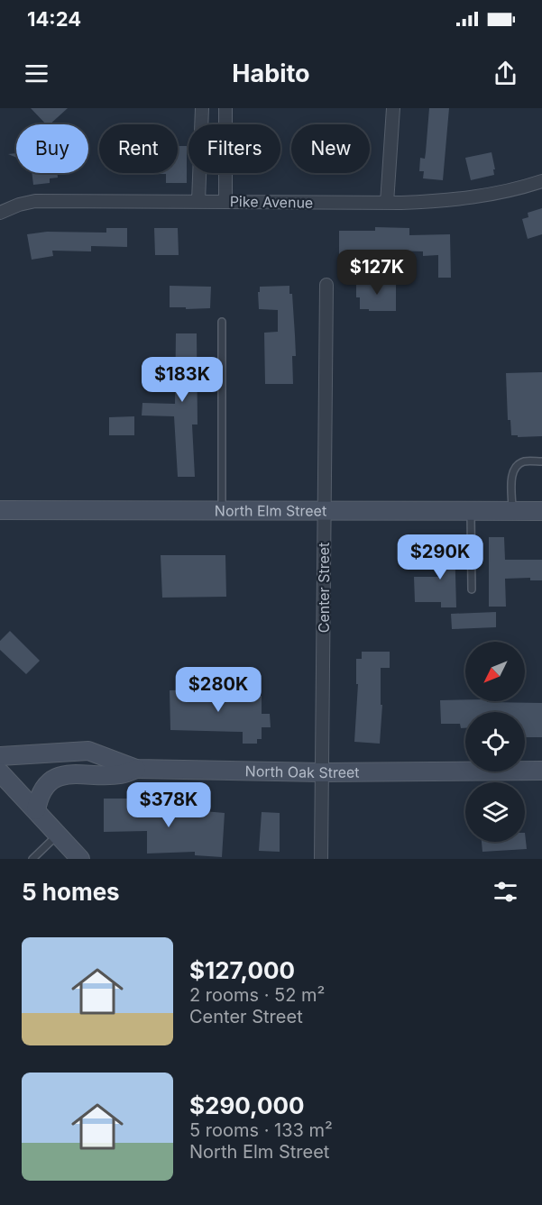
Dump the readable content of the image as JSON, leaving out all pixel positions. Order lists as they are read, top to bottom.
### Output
{
  "streets": {
    "main road": ["North Elm Street", "North Oak Street"],
    "street": ["Pike Avenue", "Center Street"]
  },
  "crossings": [
    ["North Elm Street", "Center Street"],
    ["Center Street", "North Oak Street"]
  ],
  "north": "bottom left",
  "page": {
    "status": "14:24",
    "header": "Habito",
    "chip": [
      "Buy",
      "Rent",
      "Filters",
      "New"
    ],
    "price": [
      "$127K",
      "$183K",
      "$290K",
      "$280K",
      "$378K"
    ],
    "heading": "5 homes",
    "list": [
      {
        "name": "$127,000",
        "note": "2 rooms · 52 m² · Center Street"
      },
      {
        "name": "$290,000",
        "note": "5 rooms · 133 m² · North Elm Street"
      }
    ]
  }
}
